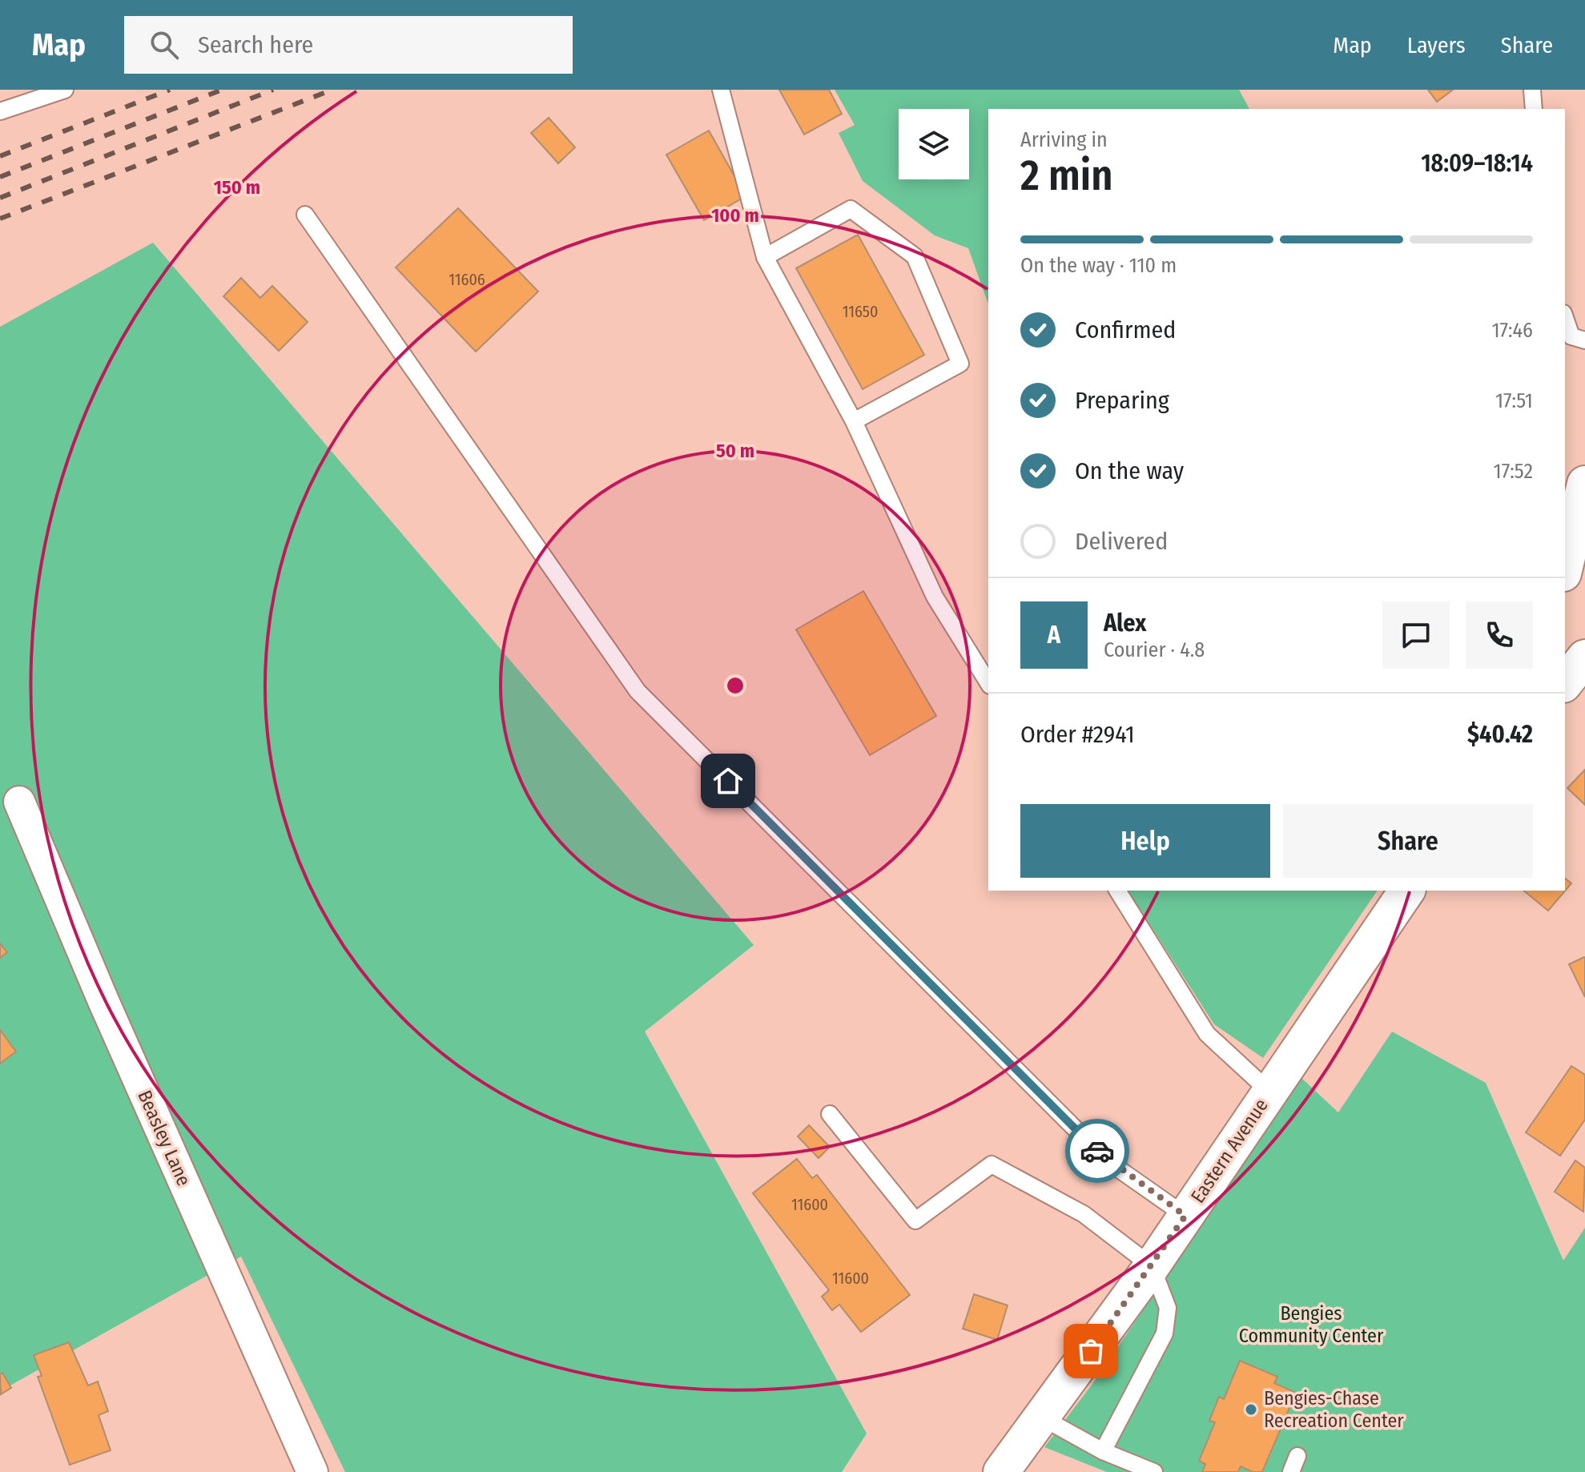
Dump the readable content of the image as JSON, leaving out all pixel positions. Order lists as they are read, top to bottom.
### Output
{
  "streets": {
    "main road": ["Eastern Avenue"],
    "street": ["Beasley Lane"]
  },
  "parks": ["Bengies Community Center"],
  "places": ["Bengies-Chase Recreation Center"],
  "house_numbers": [
    "11606",
    "11650",
    "11600",
    "11600"
  ],
  "page": {
    "header": "Map",
    "search": "Search here",
    "nav": ["Map", "Layers", "Share"],
    "heading": ["2 min", "Arriving in", "18:09–18:14"],
    "panel": [
      "Alex",
      "Courier · 4.8",
      "Order #2941",
      "$40.42"
    ],
    "bar": "On the way · 110 m",
    "list": [
      ["Confirmed", "17:46"],
      ["Preparing", "17:51"],
      ["On the way", "17:52"],
      "Delivered"
    ],
    "round": "A",
    "buttons": ["Help", "Share"]
  },
  "rings": ["150 m", "100 m", "50 m"]
}
